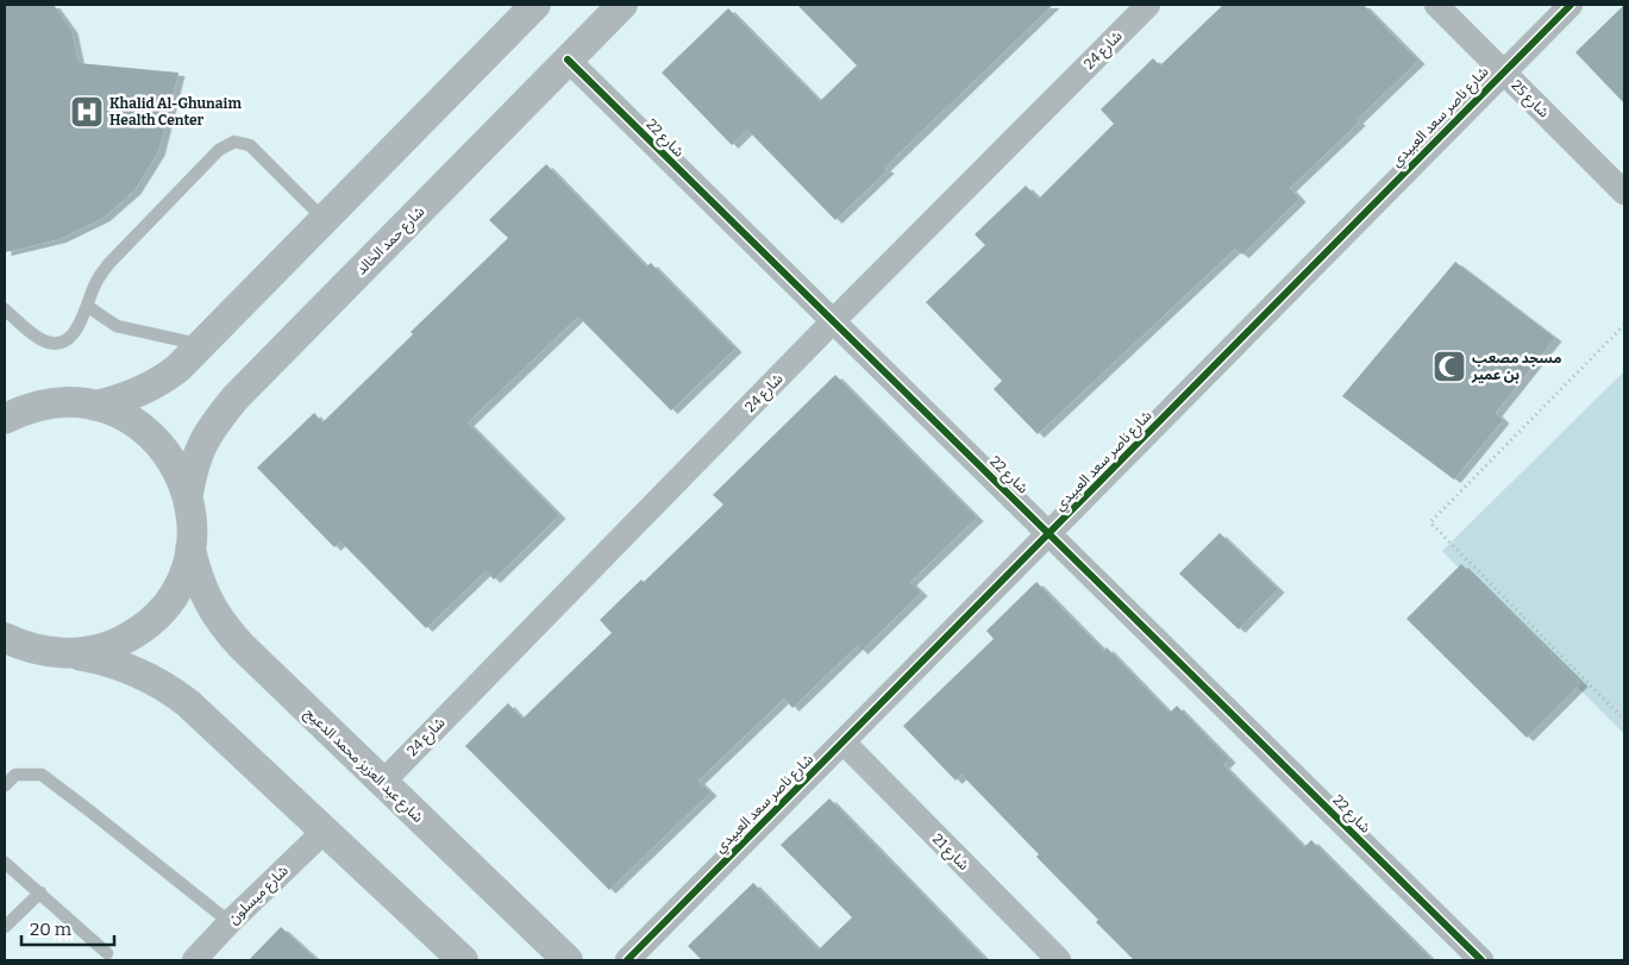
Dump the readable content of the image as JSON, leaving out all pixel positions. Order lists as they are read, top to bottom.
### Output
{
  "streets": {
    "street": [
      "شارع 24",
      "شارع 25",
      "شارع ناصر سعد العبيدي",
      "شارع 22",
      "شارع حمد الخالد",
      "شارع عبد العزيز محمد الدعيج",
      "شارع 21",
      "شارع ميسلون"
    ]
  },
  "crossings": [
    ["شارع 24", "شارع 22"],
    ["شارع 24", "شارع عبد العزيز محمد الدعيج"],
    ["شارع 25", "شارع ناصر سعد العبيدي"],
    ["شارع ناصر سعد العبيدي", "شارع 22"],
    ["شارع ناصر سعد العبيدي", "شارع 21"],
    ["شارع 22", "شارع حمد الخالد"]
  ],
  "places": {
    "hospital": ["Khalid Al-Ghunaim Health Center"],
    "mosque": ["مسجد مصعب بن عمير"]
  },
  "scale_bar": "20 m"
}
